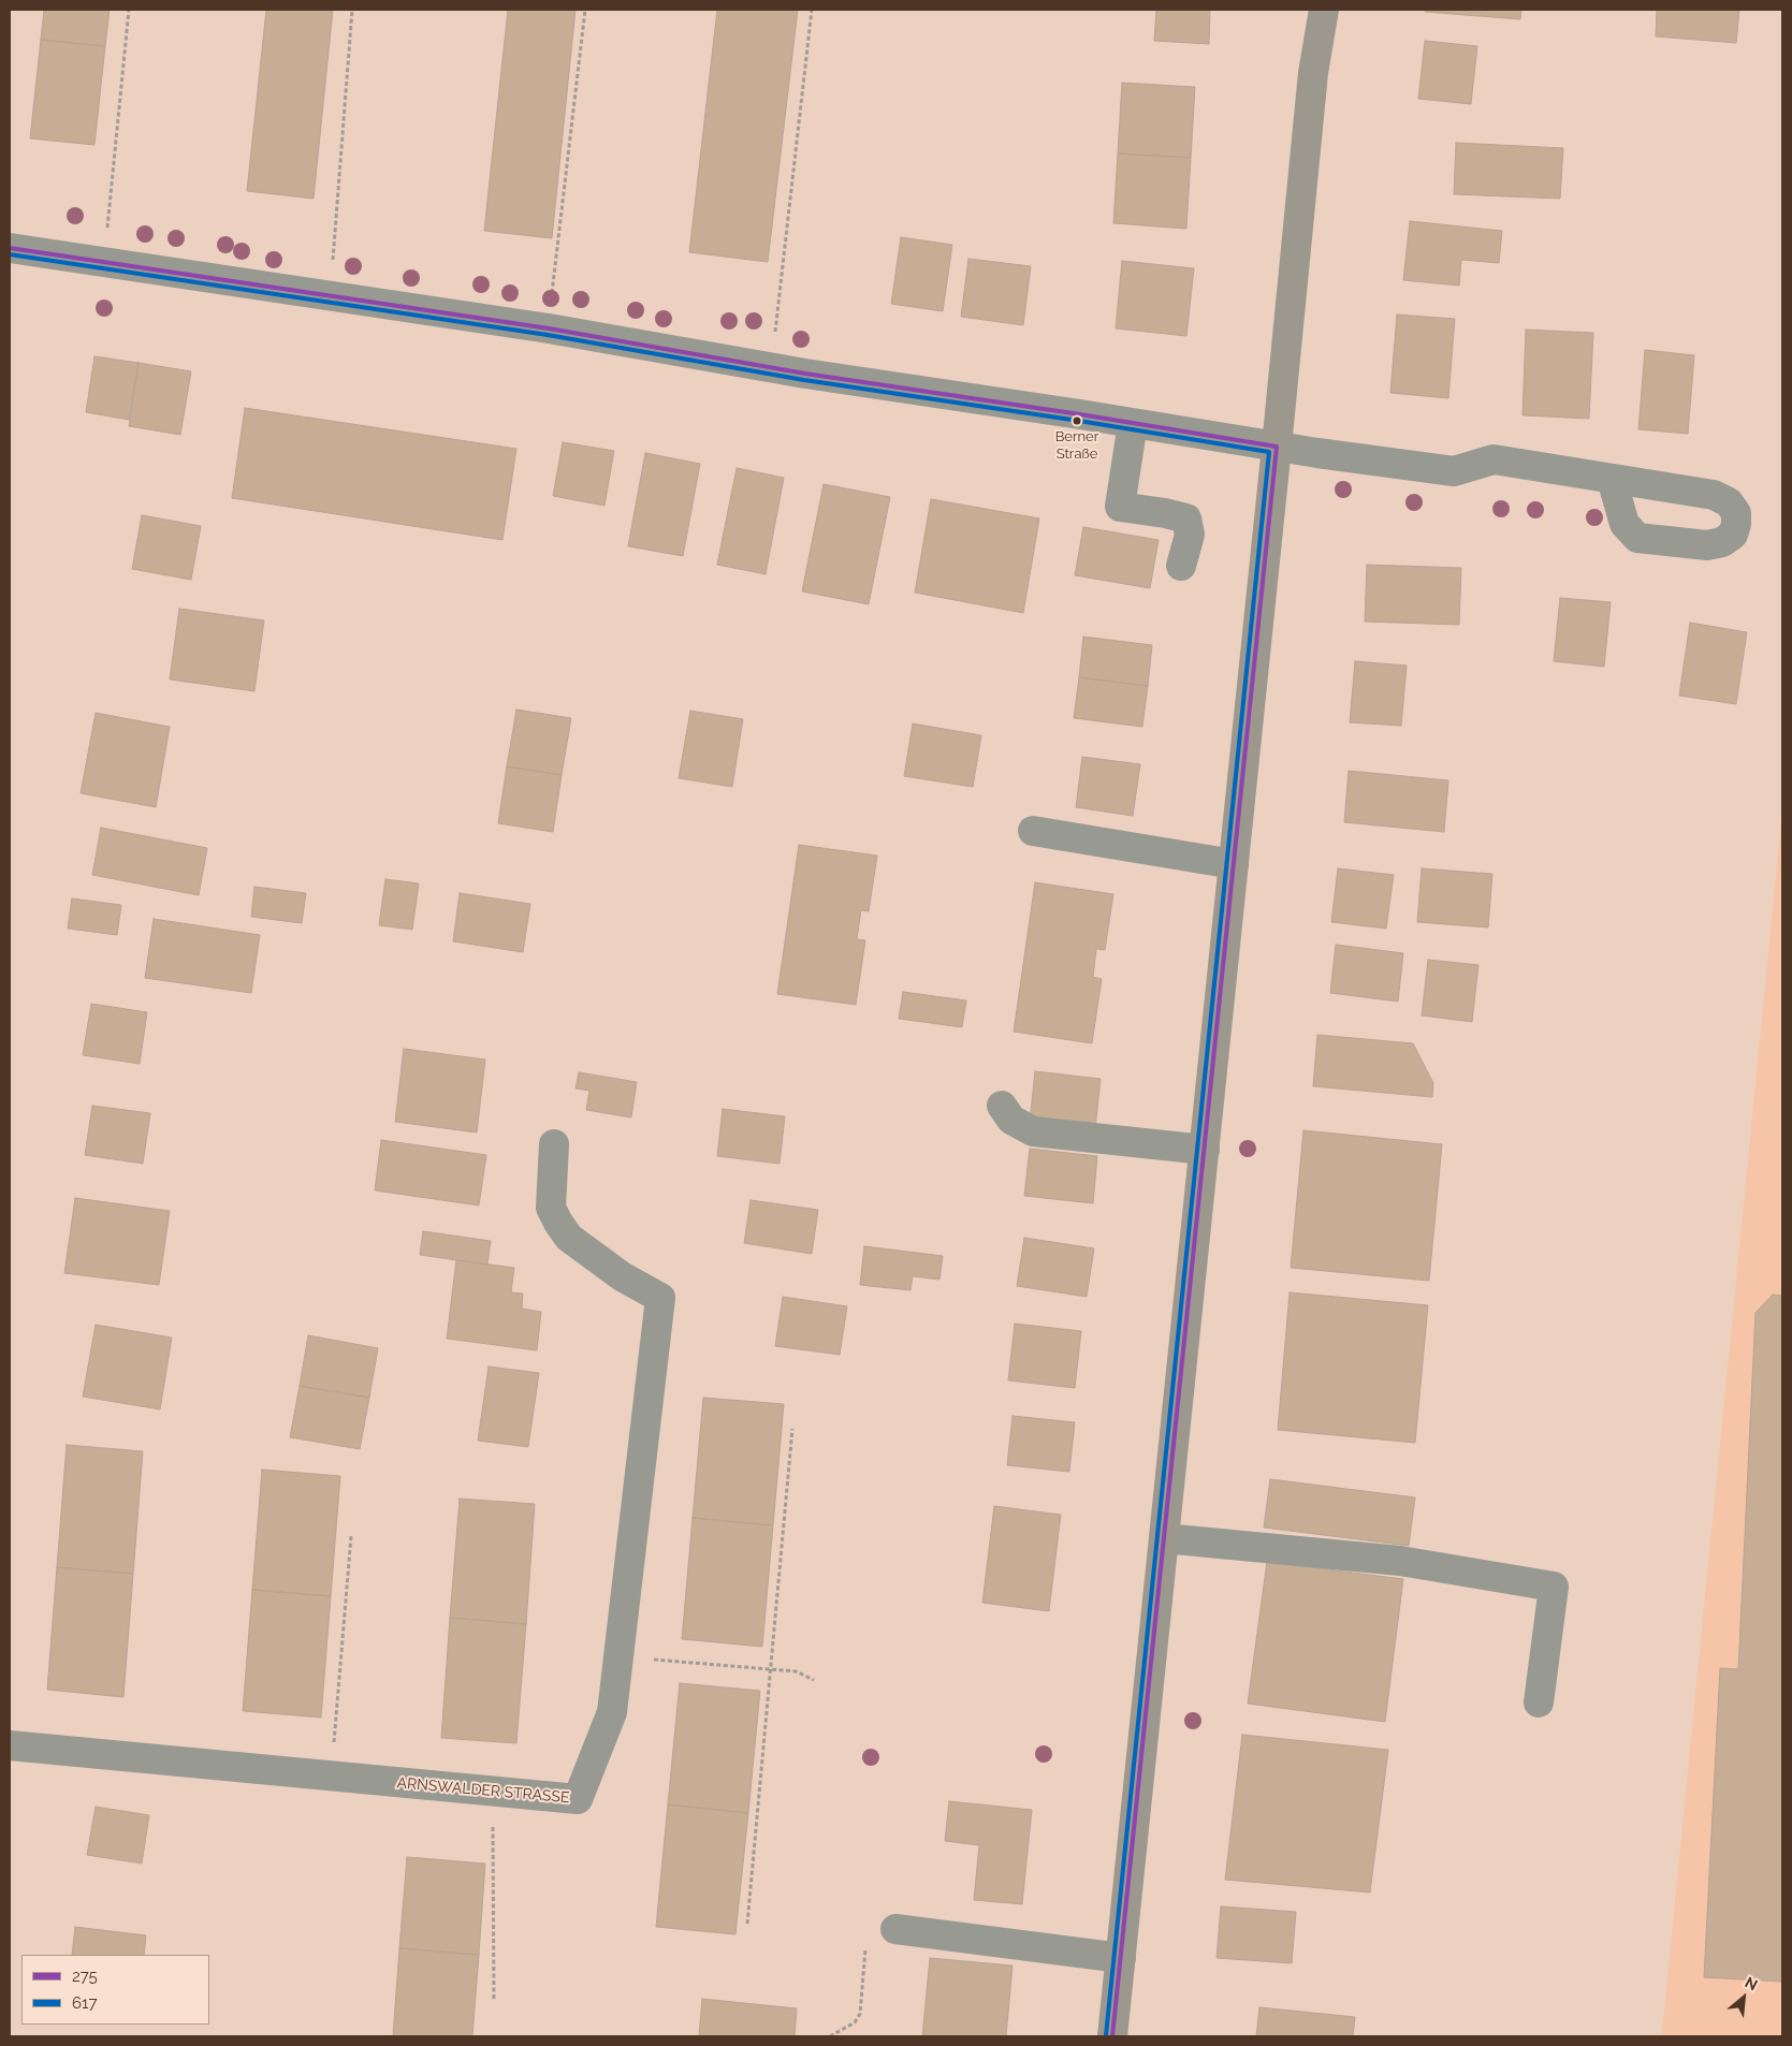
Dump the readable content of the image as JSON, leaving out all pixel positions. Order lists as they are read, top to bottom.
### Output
{
  "streets": {
    "street": ["ARNSWALDER STRASSE"]
  },
  "places": ["Berner Straße"],
  "lines": ["transit line 275", "transit line 617"],
  "legend": ["275", "617"],
  "north": "top right"
}
